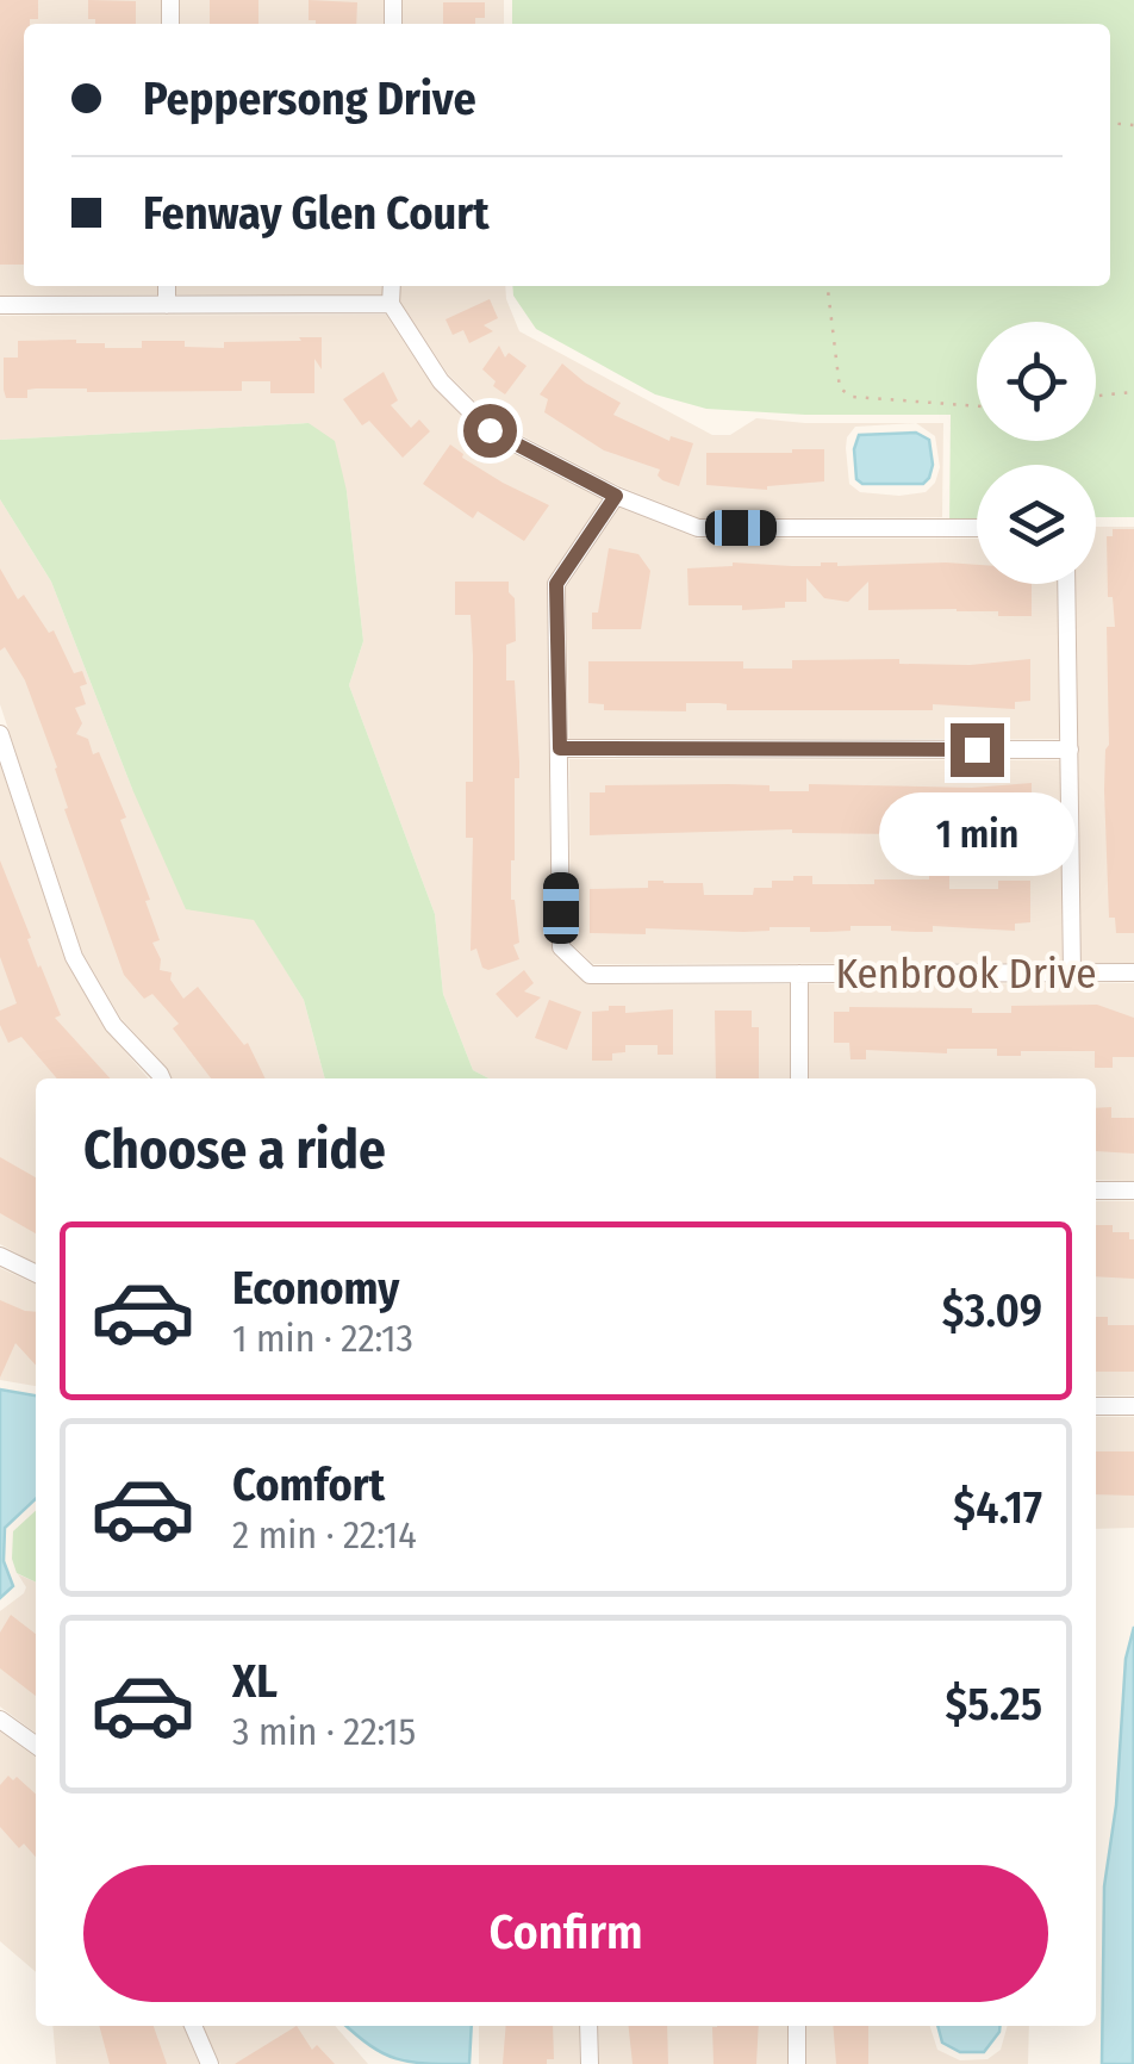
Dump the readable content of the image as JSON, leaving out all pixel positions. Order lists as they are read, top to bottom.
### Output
{
  "streets": {
    "street": ["Kenbrook Drive"]
  },
  "page": {
    "banner": ["Peppersong Drive", "Fenway Glen Court"],
    "bubble": "1 min",
    "heading": "Choose a ride",
    "list": [
      {
        "name": "Economy",
        "note": "1 min · 22:13",
        "value": "$3.09"
      },
      {
        "name": "Comfort",
        "note": "2 min · 22:14",
        "value": "$4.17"
      },
      {
        "name": "XL",
        "note": "3 min · 22:15",
        "value": "$5.25"
      }
    ],
    "buttons": "Confirm"
  }
}
